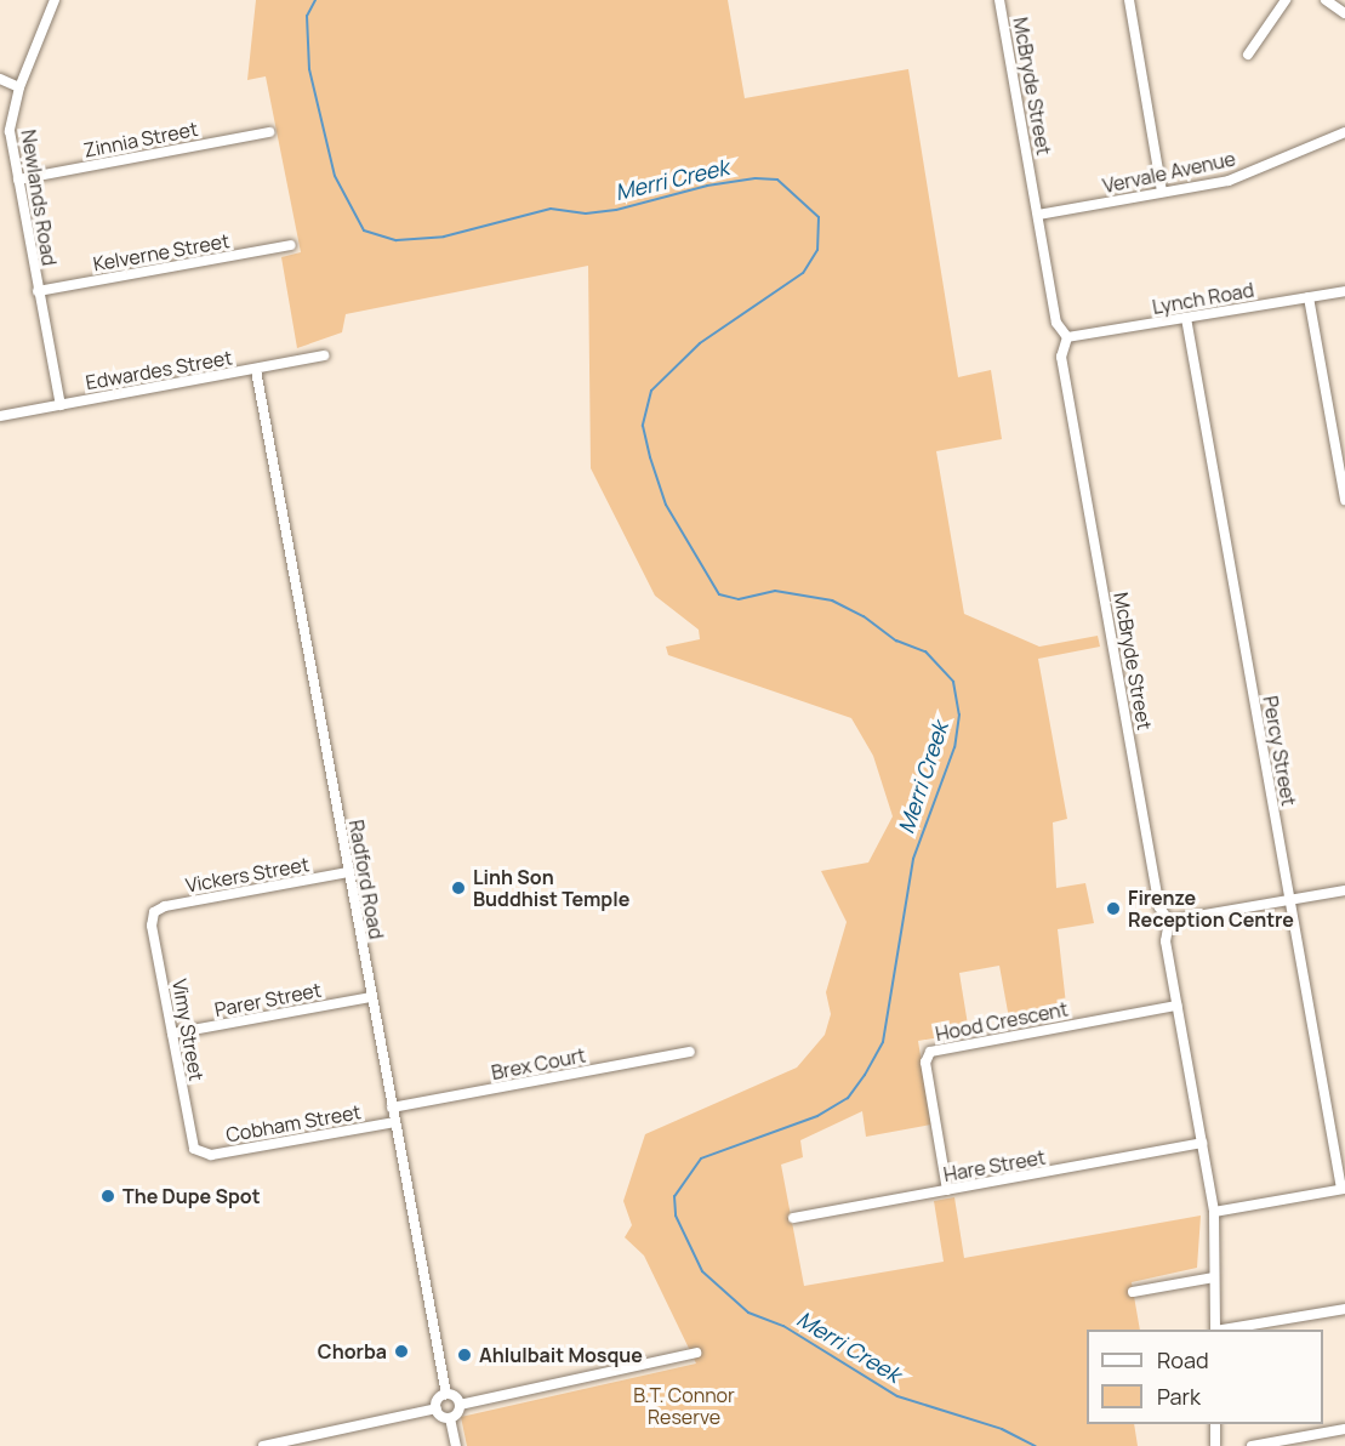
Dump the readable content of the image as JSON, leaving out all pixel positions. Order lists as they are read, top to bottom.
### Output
{
  "streets": {
    "street": [
      "McBryde Street",
      "Zinnia Street",
      "Vervale Avenue",
      "Newlands Road",
      "Kelverne Street",
      "Lynch Road",
      "Edwardes Street",
      "Percy Street",
      "Vickers Street",
      "Radford Road",
      "Parer Street",
      "Hood Crescent",
      "Vimy Street",
      "Brex Court",
      "Cobham Street",
      "Hare Street"
    ]
  },
  "crossings": [
    ["McBryde Street", "Vervale Avenue"],
    ["McBryde Street", "Lynch Road"],
    ["McBryde Street", "Hood Crescent"],
    ["McBryde Street", "Hare Street"],
    ["Zinnia Street", "Newlands Road"],
    ["Newlands Road", "Kelverne Street"],
    ["Newlands Road", "Edwardes Street"],
    ["Lynch Road", "Percy Street"],
    ["Edwardes Street", "Radford Road"],
    ["Vickers Street", "Radford Road"],
    ["Vickers Street", "Vimy Street"],
    ["Radford Road", "Parer Street"],
    ["Radford Road", "Brex Court"],
    ["Radford Road", "Cobham Street"],
    ["Parer Street", "Vimy Street"],
    ["Hood Crescent", "Hare Street"],
    ["Vimy Street", "Cobham Street"]
  ],
  "water": ["Merri Creek"],
  "parks": ["B.T. Connor Reserve"],
  "places": [
    "Linh Son Buddhist Temple",
    "Firenze Reception Centre",
    "The Dupe Spot",
    "Chorba",
    "Ahlulbait Mosque"
  ],
  "legend": ["Road", "Park"]
}
